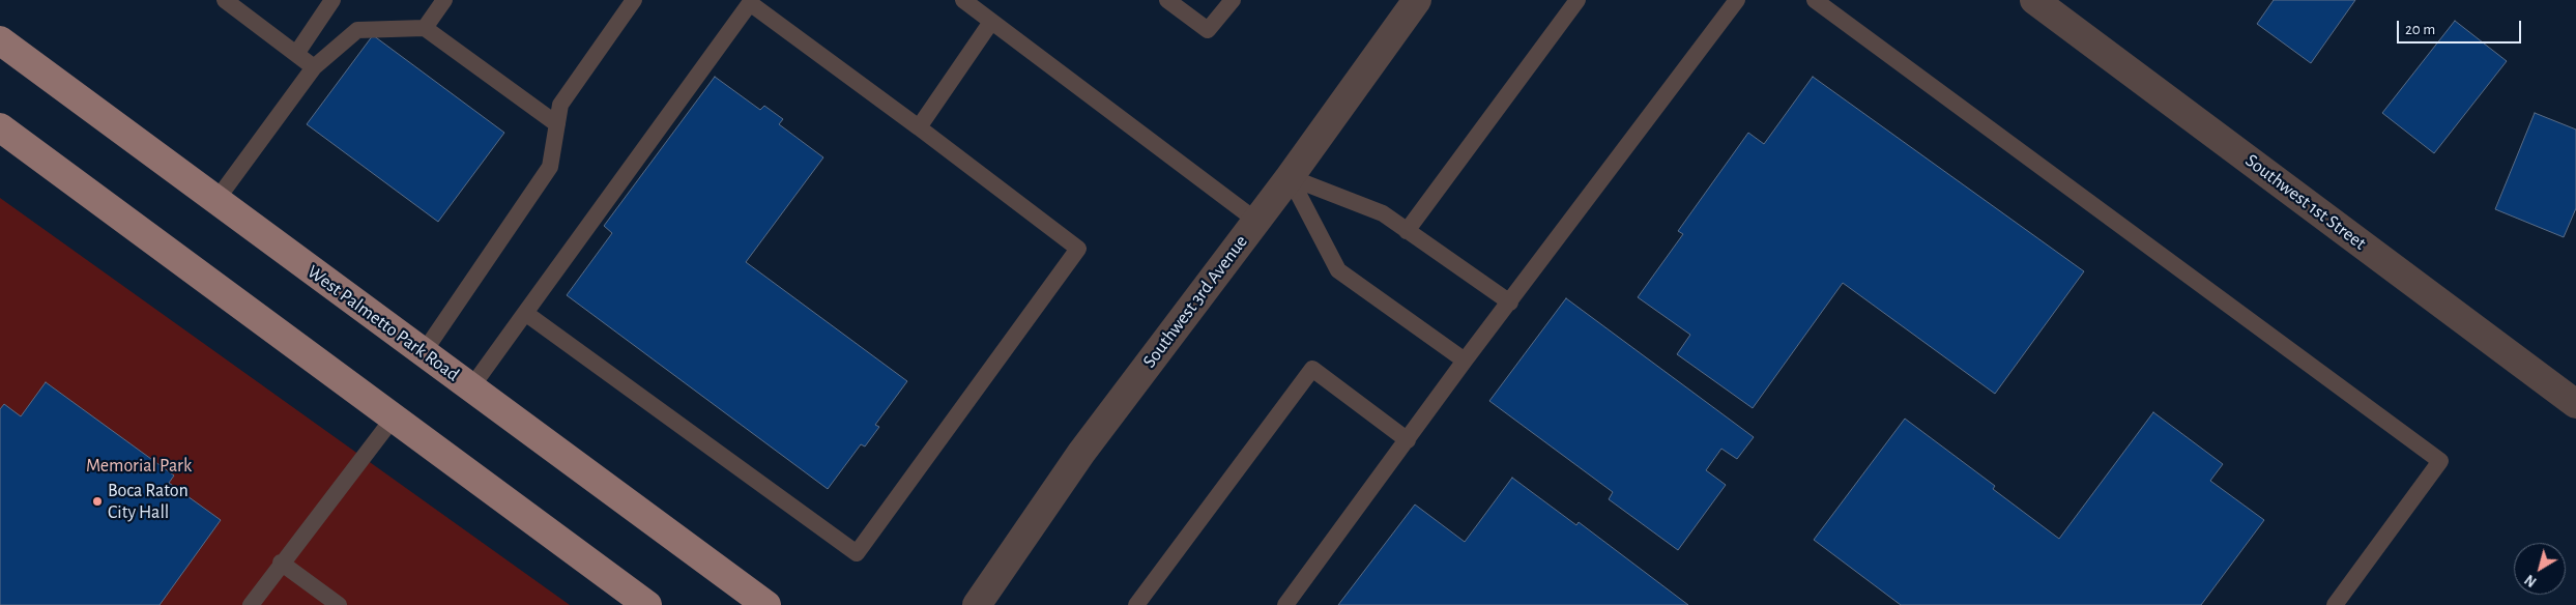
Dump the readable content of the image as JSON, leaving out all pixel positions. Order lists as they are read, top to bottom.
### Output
{
  "streets": {
    "main road": ["West Palmetto Park Road"],
    "street": ["Southwest 1st Street", "Southwest 3rd Avenue"]
  },
  "parks": ["Memorial Park"],
  "places": ["Boca Raton City Hall"],
  "scale_bar": "20 m",
  "north": "bottom left"
}
